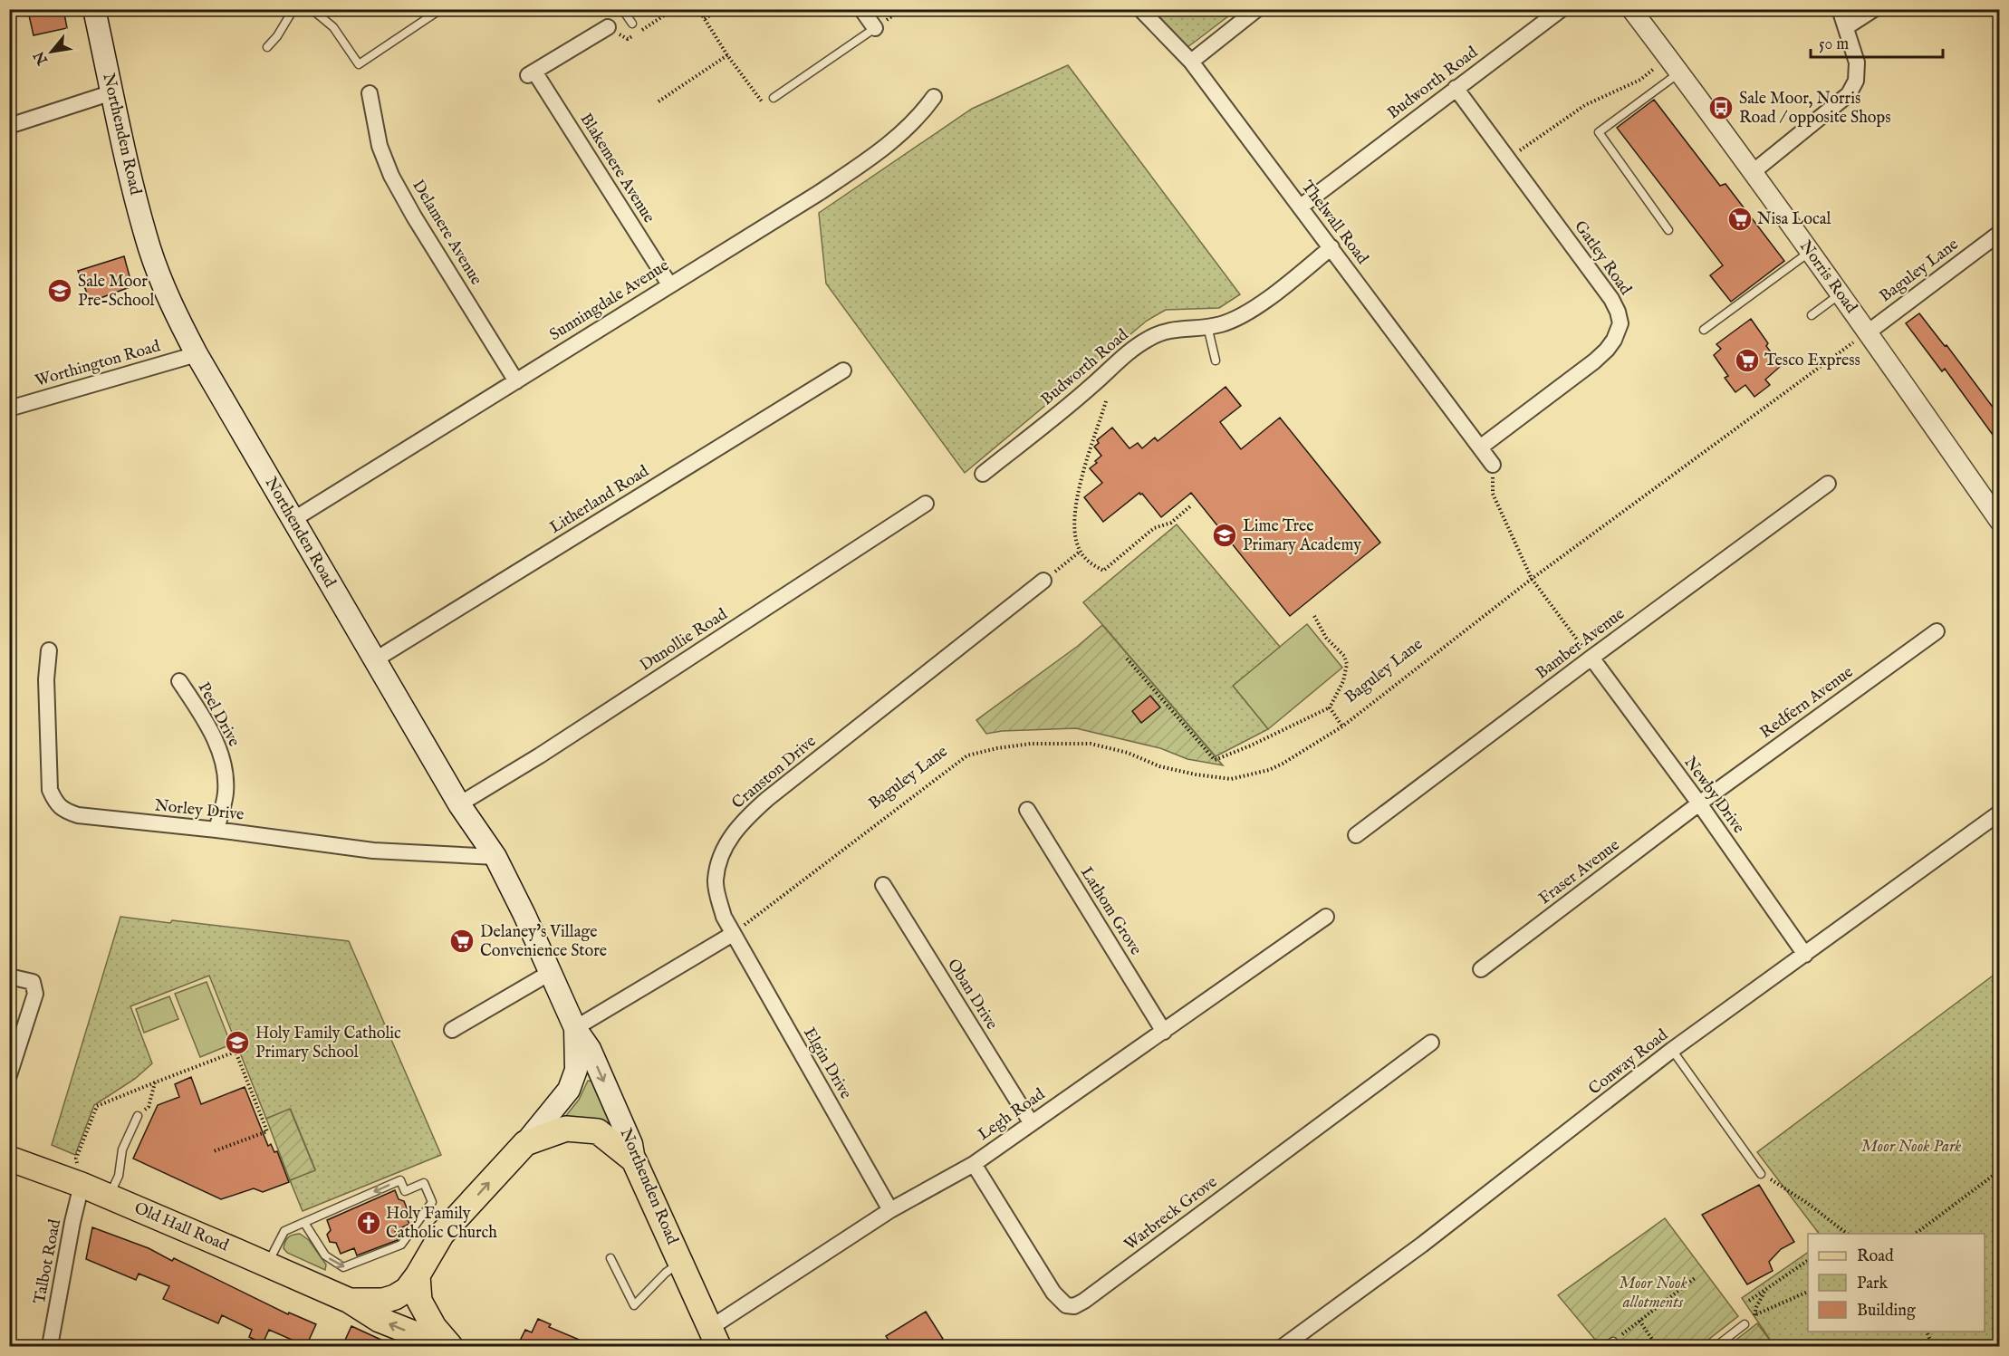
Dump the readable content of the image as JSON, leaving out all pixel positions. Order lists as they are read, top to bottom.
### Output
{
  "streets": {
    "main road": ["Northenden Road", "Old Hall Road"],
    "street": [
      "Budworth Road",
      "Blakemere Avenue",
      "Thelwall Road",
      "Delamere Avenue",
      "Gatley Road",
      "Baguley Lane",
      "Norris Road",
      "Sunningdale Avenue",
      "Worthington Road",
      "Litherland Road",
      "Dunollie Road",
      "Bamber Avenue",
      "Redfern Avenue",
      "Peel Drive",
      "Cranston Drive",
      "Newby Drive",
      "Norley Drive",
      "Fraser Avenue",
      "Lathom Grove",
      "Oban Drive",
      "Conway Road",
      "Elgin Drive",
      "Legh Road",
      "Warbreck Grove",
      "Talbot Road"
    ]
  },
  "crossings": [
    ["Budworth Road", "Thelwall Road"],
    ["Budworth Road", "Gatley Road"],
    ["Northenden Road", "Sunningdale Avenue"],
    ["Northenden Road", "Worthington Road"],
    ["Northenden Road", "Litherland Road"],
    ["Northenden Road", "Dunollie Road"],
    ["Northenden Road", "Norley Drive"],
    ["Northenden Road", "Legh Road"],
    ["Northenden Road", "Old Hall Road"],
    ["Blakemere Avenue", "Sunningdale Avenue"],
    ["Thelwall Road", "Gatley Road"],
    ["Delamere Avenue", "Sunningdale Avenue"],
    ["Baguley Lane", "Norris Road"],
    ["Baguley Lane", "Cranston Drive"],
    ["Baguley Lane", "Elgin Drive"],
    ["Bamber Avenue", "Newby Drive"],
    ["Redfern Avenue", "Newby Drive"],
    ["Redfern Avenue", "Fraser Avenue"],
    ["Peel Drive", "Norley Drive"],
    ["Cranston Drive", "Elgin Drive"],
    ["Newby Drive", "Fraser Avenue"],
    ["Newby Drive", "Conway Road"],
    ["Lathom Grove", "Legh Road"],
    ["Oban Drive", "Legh Road"],
    ["Elgin Drive", "Legh Road"],
    ["Legh Road", "Warbreck Grove"],
    ["Old Hall Road", "Talbot Road"]
  ],
  "parks": ["Moor Nook Park", "Moor Nook allotments"],
  "places": {
    "bus stop": ["Sale Moor, Norris Road / opposite Shops"],
    "supermarket": ["Nisa Local", "Tesco Express", "Delaney's Village Convenience Store"],
    "school or university": ["Sale Moor Pre-School", "Lime Tree Primary Academy", "Holy Family Catholic Primary School"],
    "church": ["Holy Family Catholic Church"]
  },
  "legend": ["Road", "Park", "Building"],
  "scale_bar": "50 m",
  "north": "bottom left"
}
